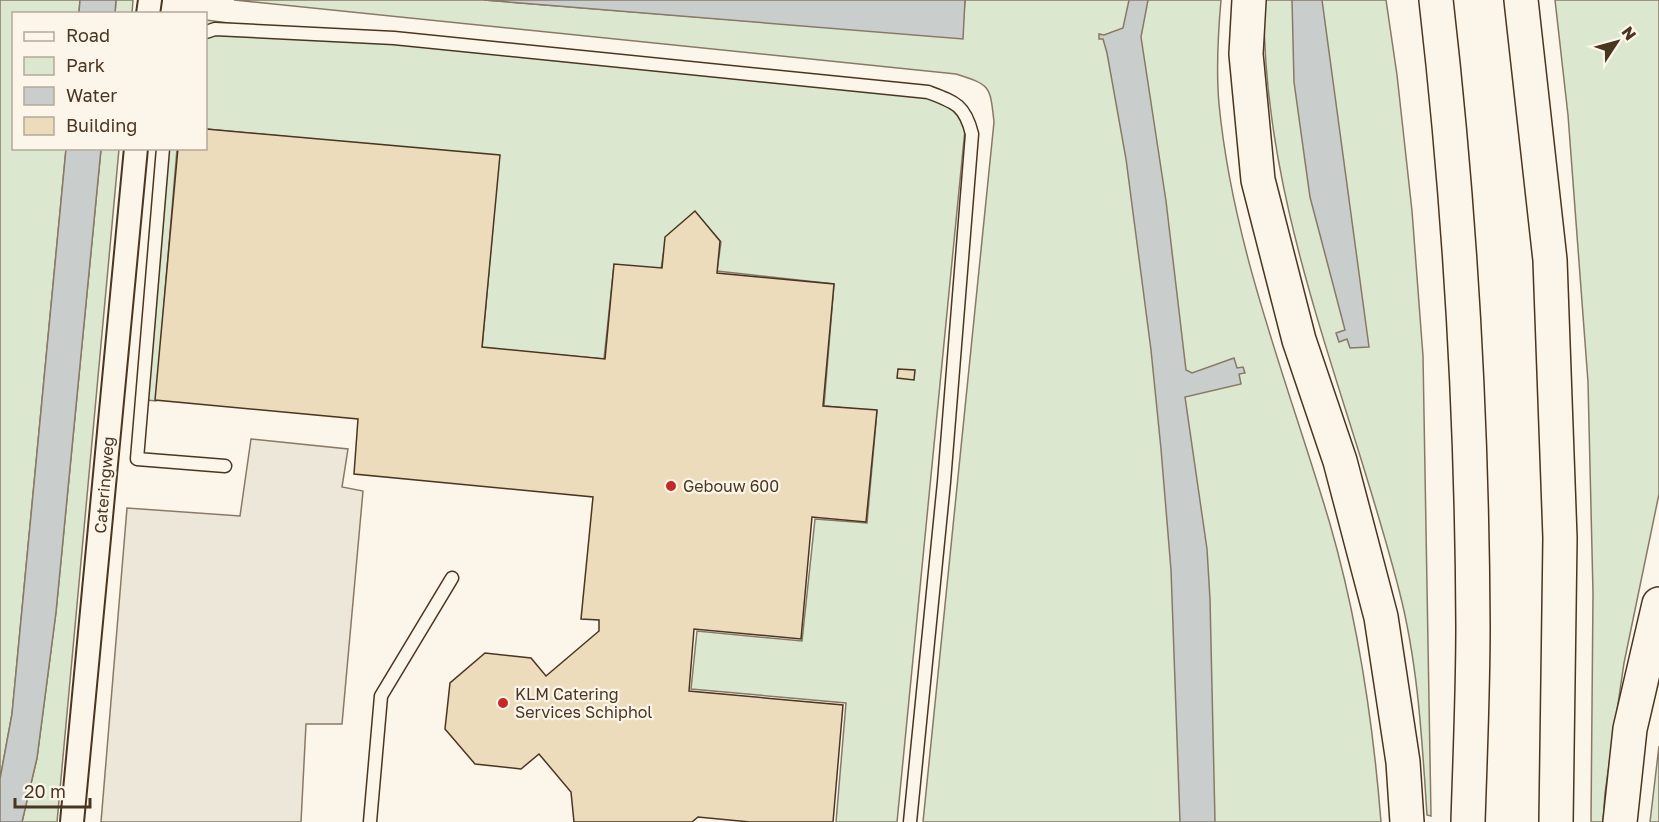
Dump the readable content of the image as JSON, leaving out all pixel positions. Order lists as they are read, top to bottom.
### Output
{
  "streets": {
    "street": ["Cateringweg"]
  },
  "places": ["Gebouw 600", "KLM Catering Services Schiphol"],
  "legend": [
    "Road",
    "Park",
    "Water",
    "Building"
  ],
  "scale_bar": "20 m",
  "north": "top right"
}
